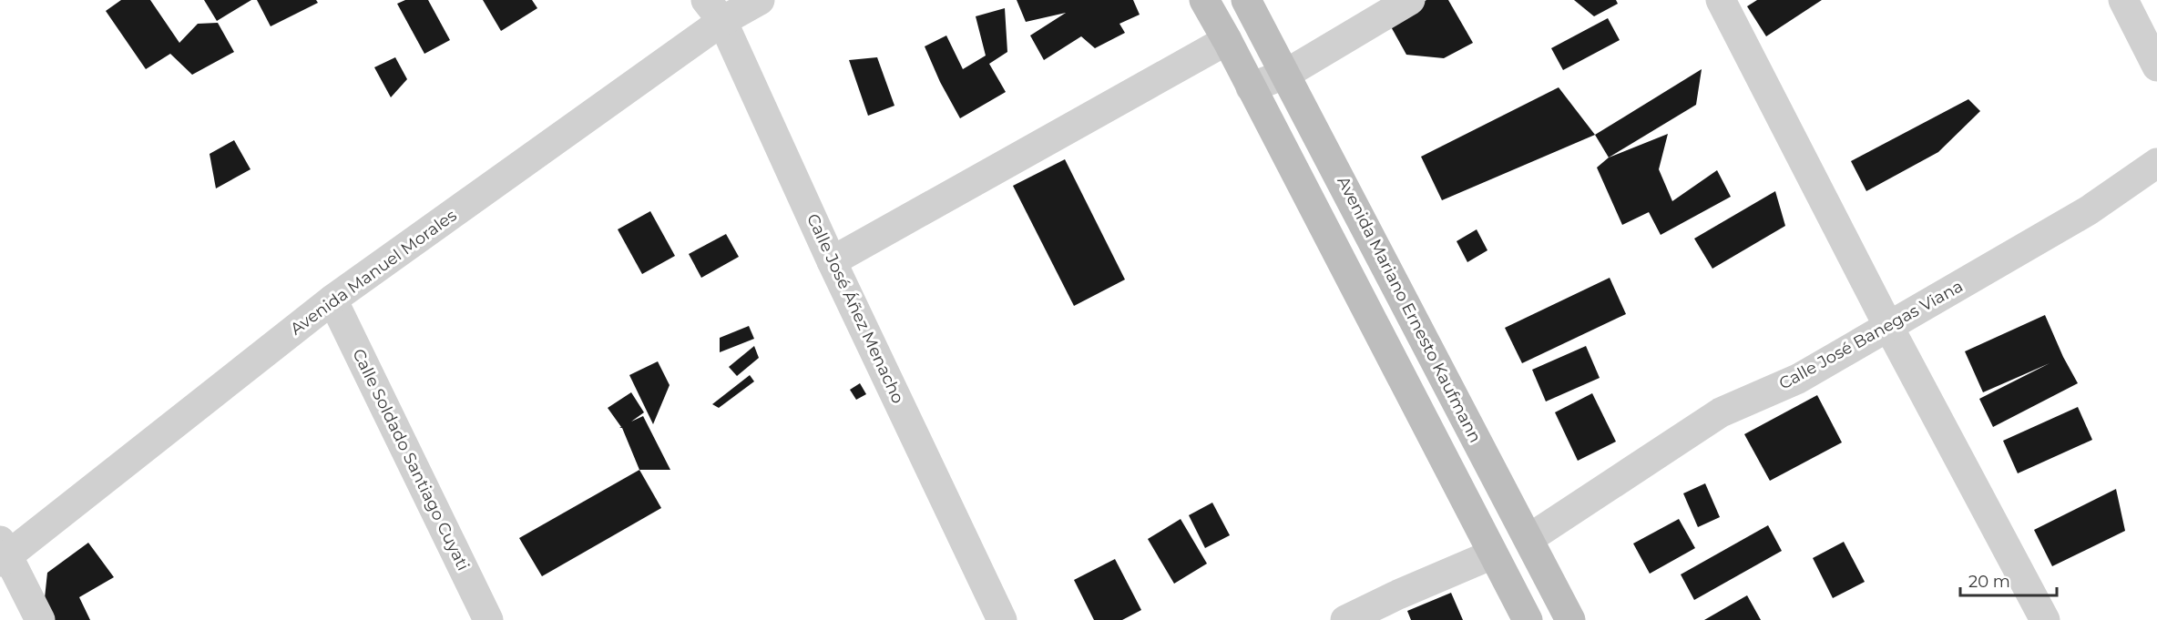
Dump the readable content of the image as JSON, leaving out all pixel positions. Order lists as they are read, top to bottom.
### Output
{
  "streets": {
    "main road": ["Avenida Mariano Ernesto Kaufmann"],
    "street": [
      "Avenida Manuel Morales",
      "Calle José Áñez Menacho",
      "Calle José Banegas Viana",
      "Calle Soldado Santiago Cuyati"
    ]
  },
  "crossings": [
    ["Avenida Manuel Morales", "Calle José Áñez Menacho"],
    ["Avenida Manuel Morales", "Calle Soldado Santiago Cuyati"],
    ["Avenida Mariano Ernesto Kaufmann", "Calle José Banegas Viana"]
  ],
  "scale_bar": "20 m"
}
